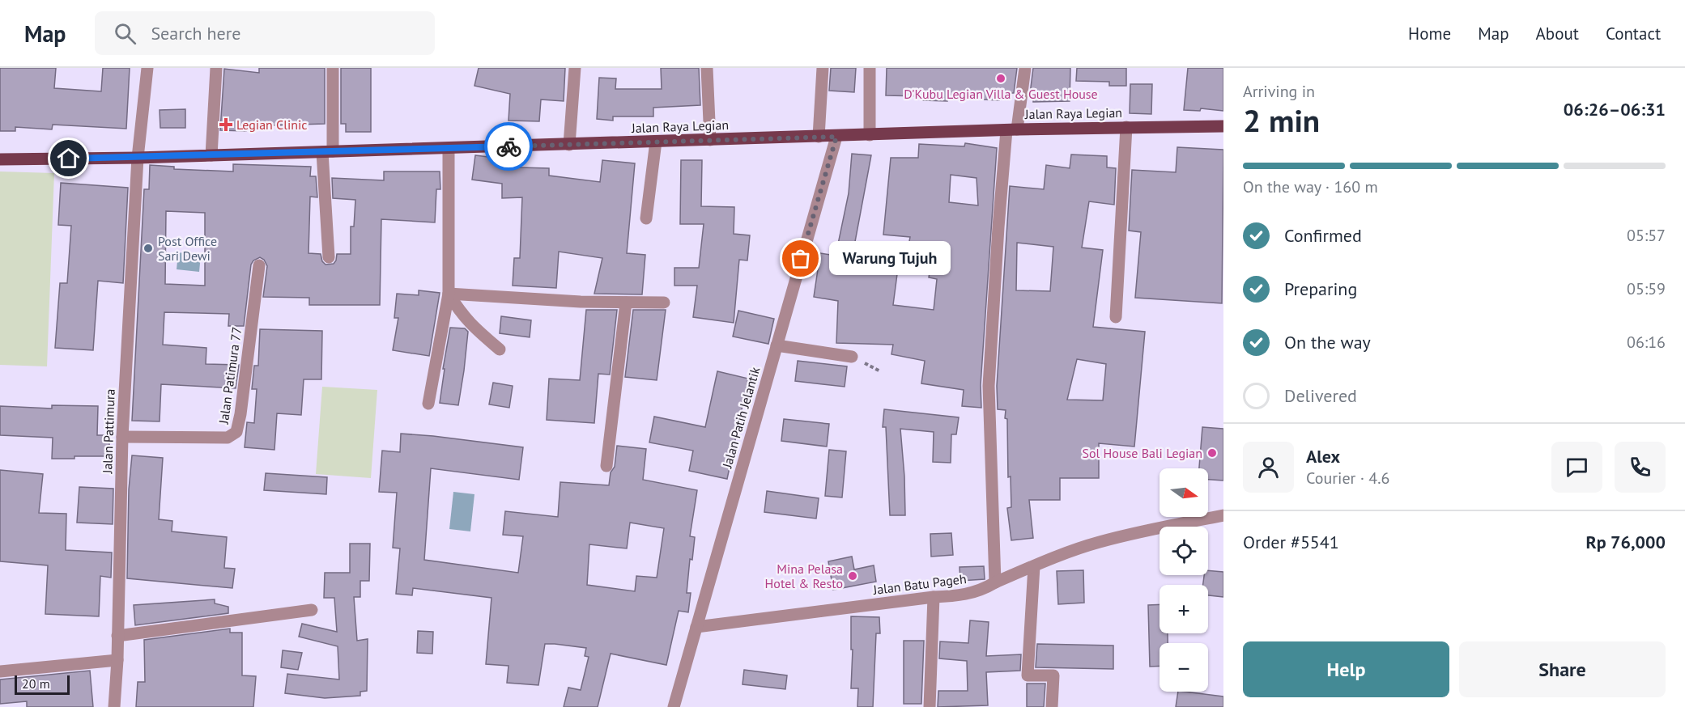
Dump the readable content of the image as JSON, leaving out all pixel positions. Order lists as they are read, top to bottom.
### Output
{
  "streets": {
    "main road": ["Jalan Raya Legian"],
    "street": [
      "Jalan Patimura 77",
      "Jalan Patih Jelantik",
      "Jalan Pattimura",
      "Jalan Batu Pageh"
    ]
  },
  "crossings": [
    ["Jalan Raya Legian", "Jalan Patih Jelantik"],
    ["Jalan Raya Legian", "Jalan Pattimura"],
    ["Jalan Patimura 77", "Jalan Pattimura"],
    ["Jalan Patih Jelantik", "Jalan Batu Pageh"]
  ],
  "places": {
    "other": [
      "D'Kubu Legian Villa & Guest House",
      "Post Office Sari Dewi",
      "Warung Tujuh",
      "Sol House Bali Legian",
      "Mina Pelasa Hotel & Resto"
    ],
    "health": ["Legian Clinic"]
  },
  "scale_bar": "20 m",
  "north": "right",
  "page": {
    "header": "Map",
    "search": "Search here",
    "nav": [
      "Home",
      "Map",
      "About",
      "Contact"
    ],
    "heading": ["2 min", "Arriving in", "06:26–06:31"],
    "panel": [
      "Alex",
      "Courier · 4.6",
      "Order #5541",
      "Rp 76,000"
    ],
    "bar": "On the way · 160 m",
    "list": [
      ["Confirmed", "05:57"],
      ["Preparing", "05:59"],
      ["On the way", "06:16"],
      "Delivered"
    ],
    "bubble": "Warung Tujuh",
    "map_buttons": ["+", "−"],
    "buttons": ["Help", "Share"],
    "scale": "20 m"
  }
}
